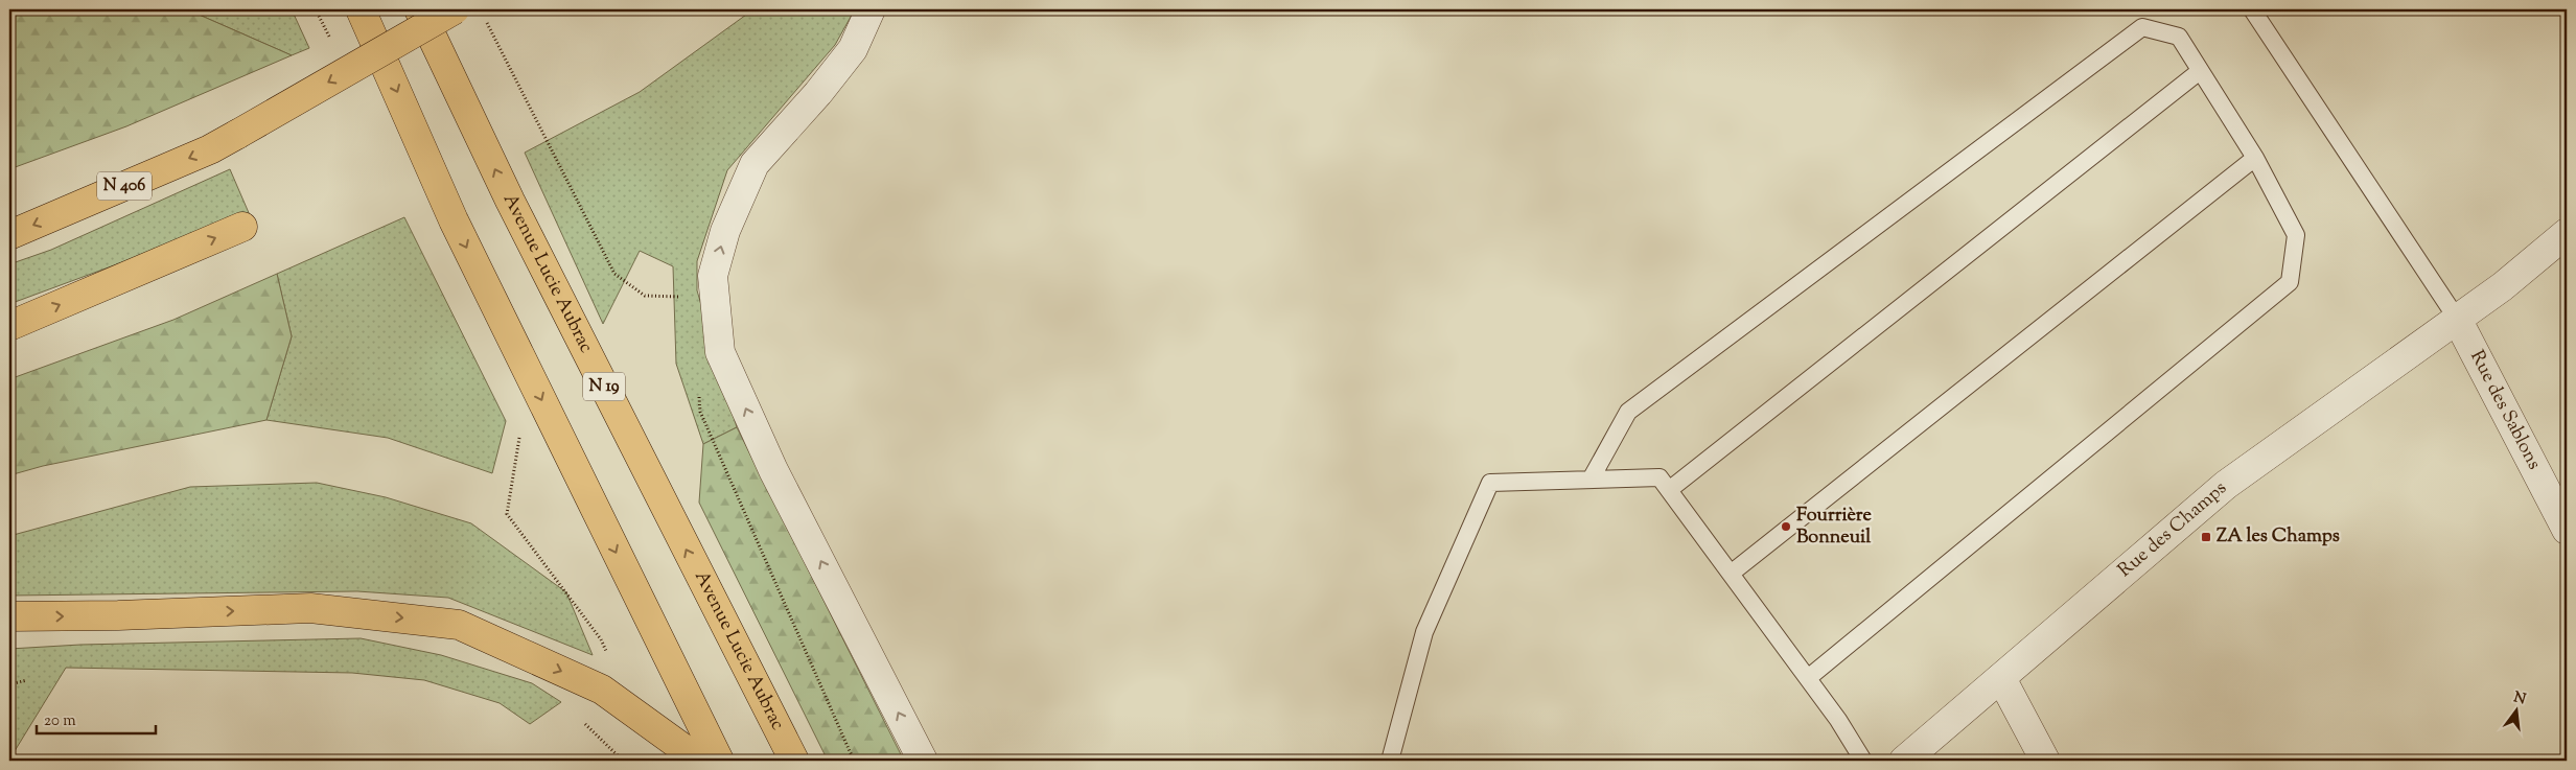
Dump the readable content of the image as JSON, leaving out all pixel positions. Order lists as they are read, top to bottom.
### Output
{
  "streets": {
    "main road": ["N 406", "Avenue Lucie Aubrac", "N 19"],
    "street": ["Rue des Sablons", "Rue des Champs"]
  },
  "crossings": [
    ["Rue des Sablons", "Rue des Champs"]
  ],
  "places": {
    "other": ["Fourrière Bonneuil"],
    "transit": ["ZA les Champs"]
  },
  "scale_bar": "20 m",
  "north": "top"
}
